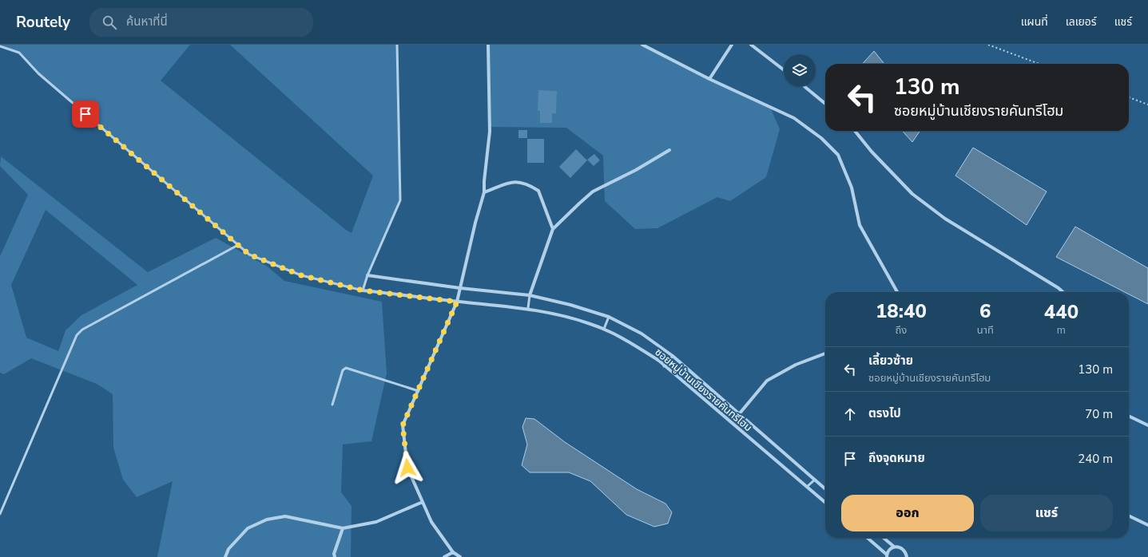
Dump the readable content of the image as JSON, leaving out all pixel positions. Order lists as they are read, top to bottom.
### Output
{
  "streets": {
    "street": ["ซอยหมู่บ้านเชียงรายคันทรีโฮม"]
  },
  "page": {
    "header": "Routely",
    "search": "ค้นหาที่นี่",
    "nav": ["แผนที่", "เลเยอร์", "แชร์"],
    "turn": ["130 m", "ซอยหมู่บ้านเชียงรายคันทรีโฮม"],
    "eta": [
      "18:40",
      "ถึง",
      "6",
      "นาที",
      "440",
      "m"
    ],
    "list": [
      {
        "name": "เลี้ยวซ้าย",
        "note": "ซอยหมู่บ้านเชียงรายคันทรีโฮม",
        "value": "130 m"
      },
      {
        "name": "ตรงไป",
        "value": "70 m"
      },
      {
        "name": "ถึงจุดหมาย",
        "value": "240 m"
      }
    ],
    "buttons": ["ออก", "แชร์"]
  }
}
